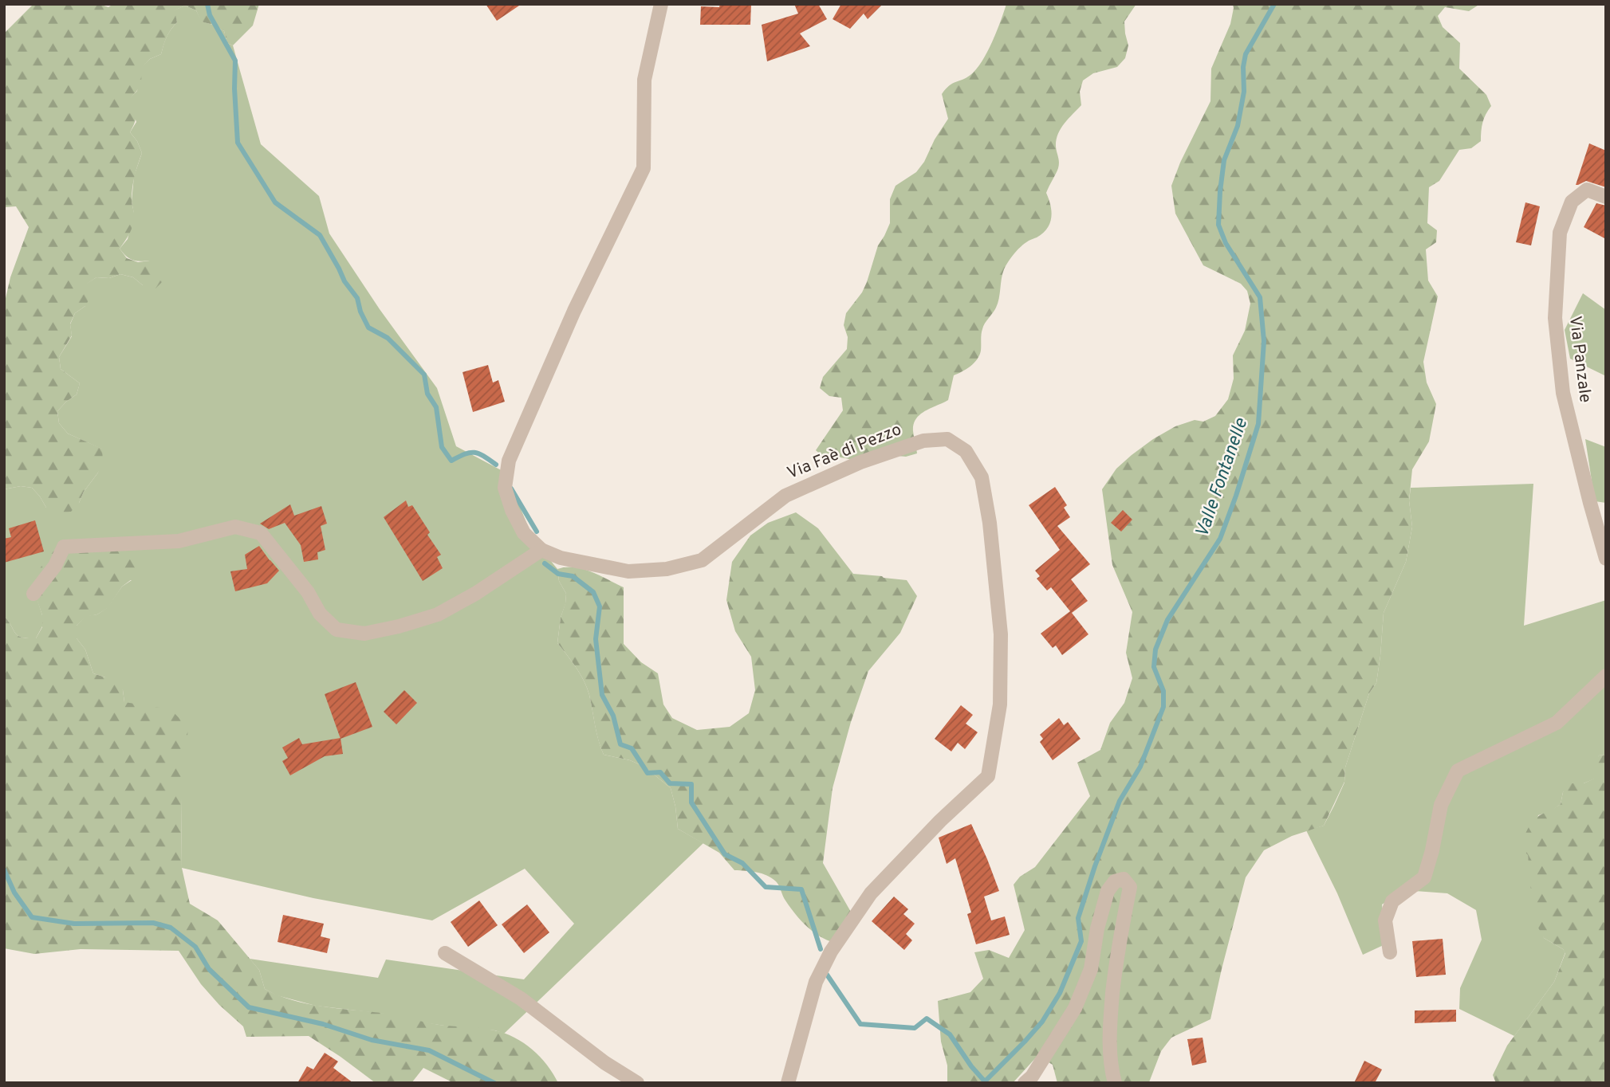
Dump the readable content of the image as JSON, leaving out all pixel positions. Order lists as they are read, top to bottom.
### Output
{
  "streets": {
    "street": ["Via Panzale", "Via Faè di Pezzo"]
  },
  "water": ["Valle Fontanelle"]
}
